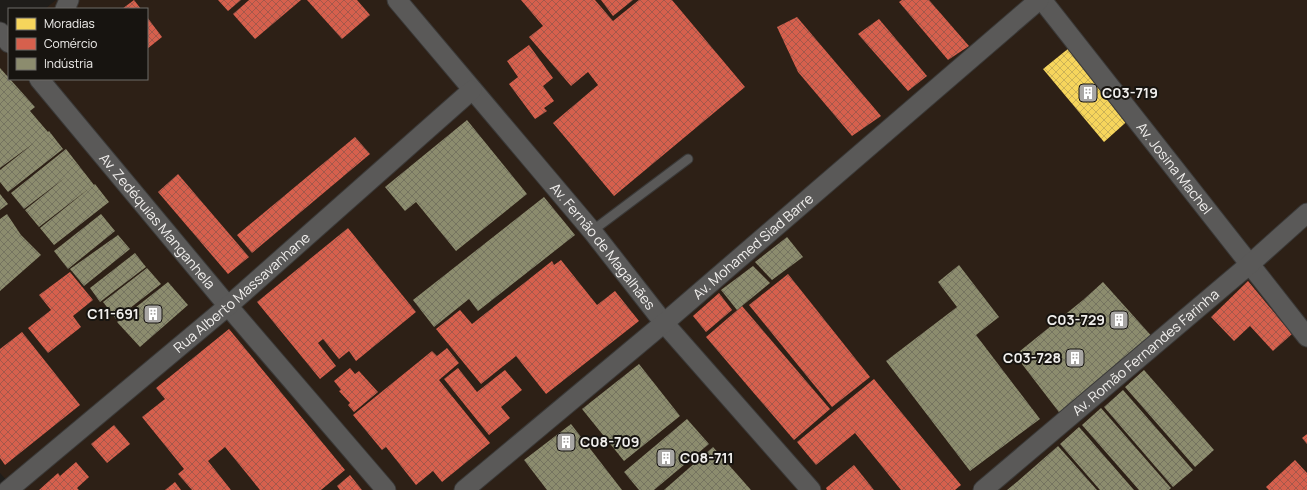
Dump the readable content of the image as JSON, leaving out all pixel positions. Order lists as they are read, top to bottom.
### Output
{
  "streets": {
    "street": [
      "Av. Josina Machel",
      "Av. Zedéquias Manganhela",
      "Av. Fernão de Magalhães",
      "Av. Mohamed Siad Barre",
      "Rua Alberto Massavanhane",
      "Av. Romão Fernandes Farinha"
    ]
  },
  "crossings": [
    ["Av. Josina Machel", "Av. Mohamed Siad Barre"],
    ["Av. Josina Machel", "Av. Romão Fernandes Farinha"],
    ["Av. Zedéquias Manganhela", "Rua Alberto Massavanhane"],
    ["Av. Fernão de Magalhães", "Av. Mohamed Siad Barre"],
    ["Av. Fernão de Magalhães", "Rua Alberto Massavanhane"]
  ],
  "places": {
    "building": [
      "C03-719",
      "C11-691",
      "C03-729",
      "C03-728",
      "C08-709",
      "C08-711"
    ]
  },
  "legend": ["Moradias", "Comércio", "Indústria"]
}
